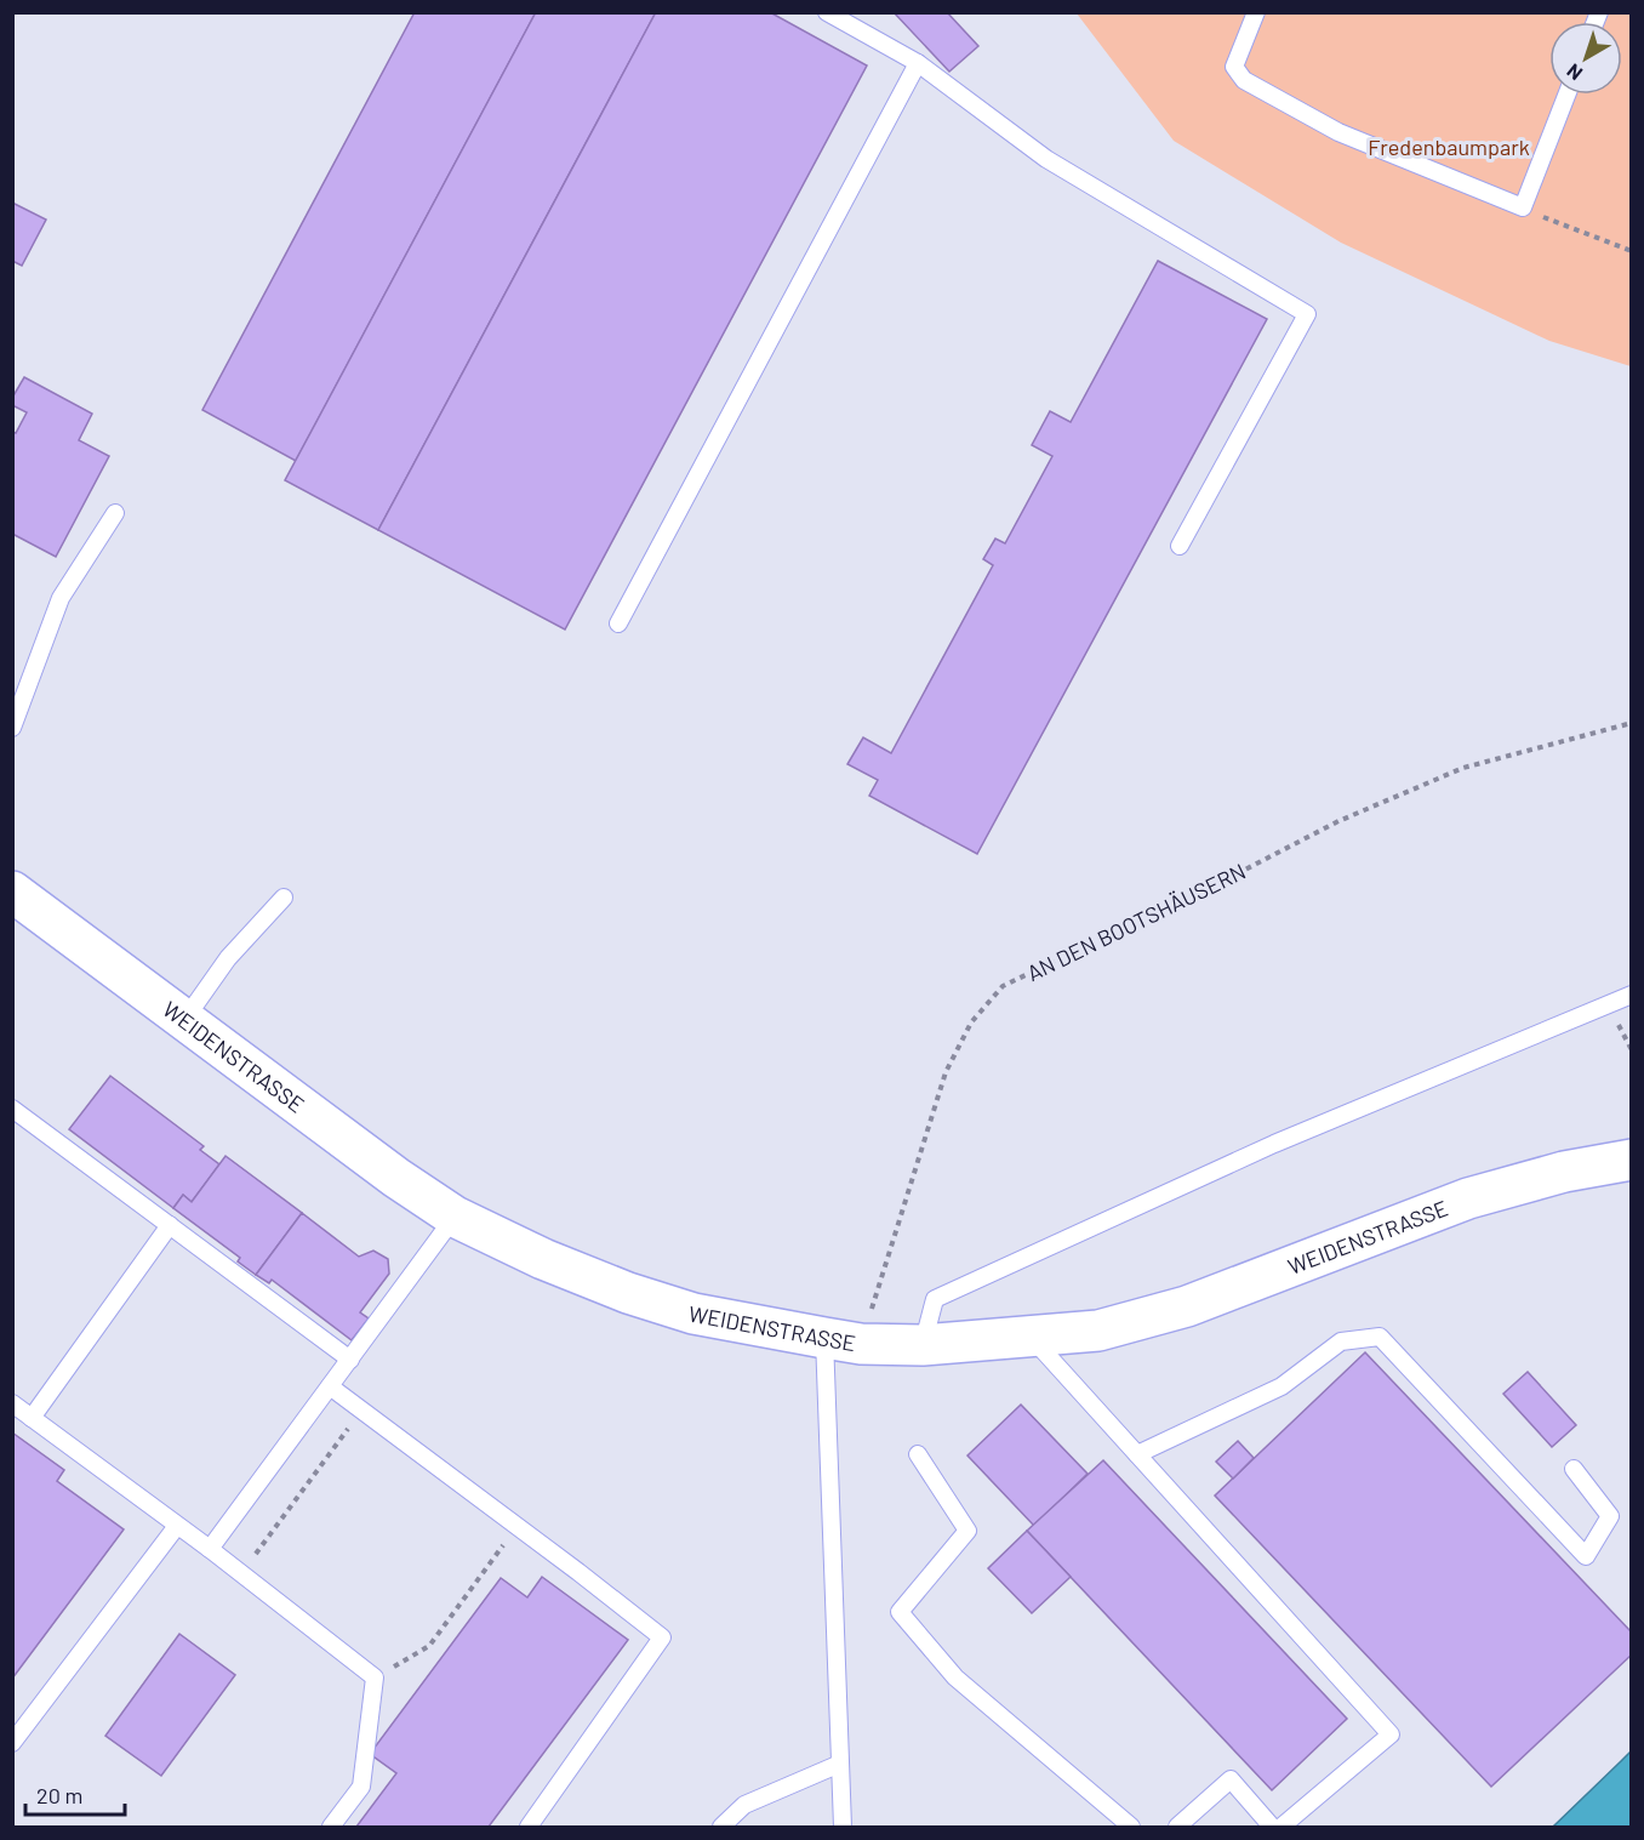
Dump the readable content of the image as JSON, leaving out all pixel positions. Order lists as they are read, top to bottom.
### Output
{
  "streets": {
    "street": ["WEIDENSTRASSE"],
    "path": ["AN DEN BOOTSHÄUSERN"]
  },
  "crossings": [
    ["AN DEN BOOTSHÄUSERN", "WEIDENSTRASSE"]
  ],
  "parks": ["Fredenbaumpark"],
  "scale_bar": "20 m",
  "north": "bottom left"
}
